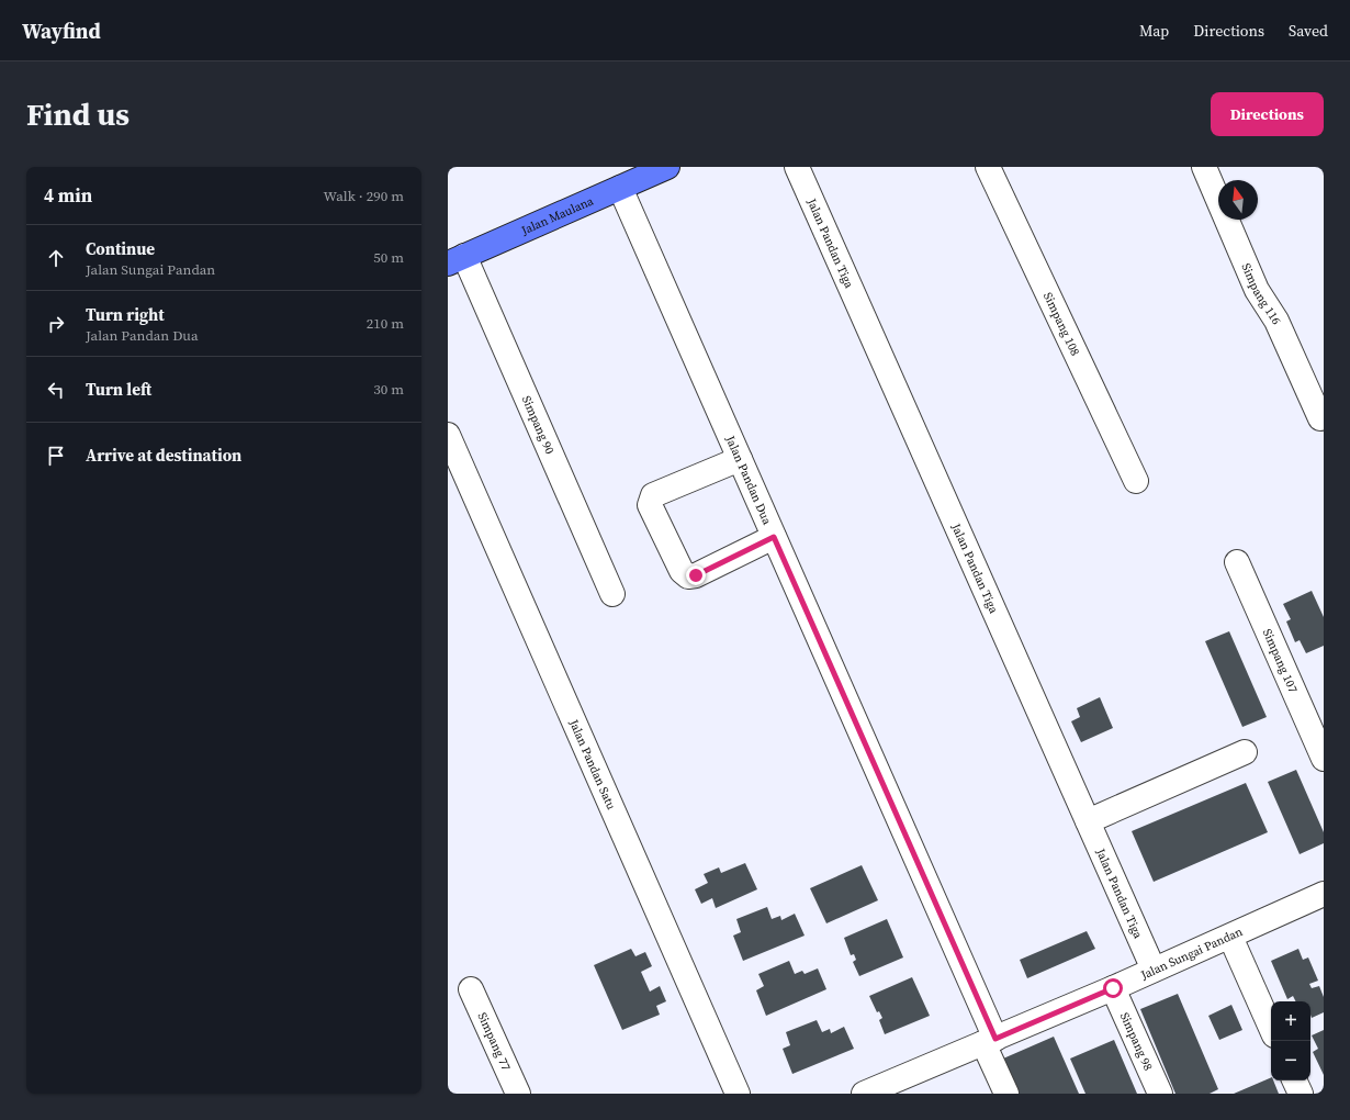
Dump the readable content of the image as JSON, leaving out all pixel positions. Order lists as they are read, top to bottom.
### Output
{
  "streets": {
    "main road": ["Jalan Maulana"],
    "street": [
      "Jalan Pandan Tiga",
      "Simpang 116",
      "Simpang 108",
      "Simpang 90",
      "Jalan Pandan Dua",
      "Simpang 107",
      "Jalan Pandan Satu",
      "Jalan Sungai Pandan",
      "Simpang 77",
      "Simpang 98"
    ]
  },
  "crossings": [
    ["Jalan Maulana", "Simpang 90"],
    ["Jalan Maulana", "Jalan Pandan Dua"],
    ["Jalan Pandan Tiga", "Jalan Sungai Pandan"],
    ["Jalan Pandan Dua", "Jalan Sungai Pandan"],
    ["Jalan Sungai Pandan", "Simpang 98"]
  ],
  "north": "top",
  "page": {
    "header": "Wayfind",
    "nav": ["Map", "Directions", "Saved"],
    "buttons": "Directions",
    "title": "Find us",
    "heading": ["4 min", "Walk · 290 m"],
    "list": [
      ["Continue", "Jalan Sungai Pandan", "50 m"],
      ["Turn right", "Jalan Pandan Dua", "210 m"],
      ["Turn left", "30 m"],
      "Arrive at destination"
    ],
    "map_buttons": ["+", "−"]
  }
}
